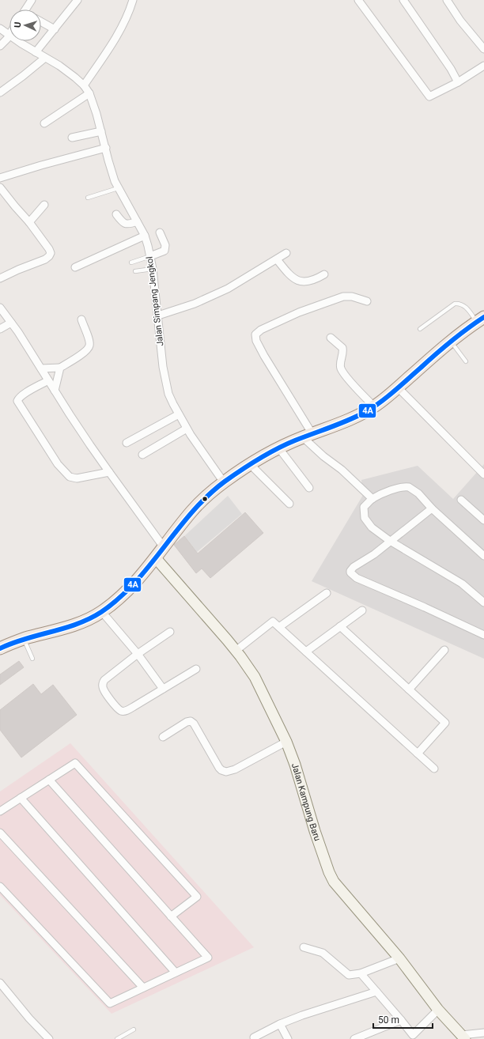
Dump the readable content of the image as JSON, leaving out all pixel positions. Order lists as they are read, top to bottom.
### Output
{
  "streets": {
    "street": ["Jalan Simpang Jengkol", "Jalan Kampung Baru"]
  },
  "lines": ["transit line 4A"],
  "scale_bar": "50 m",
  "north": "left"
}
